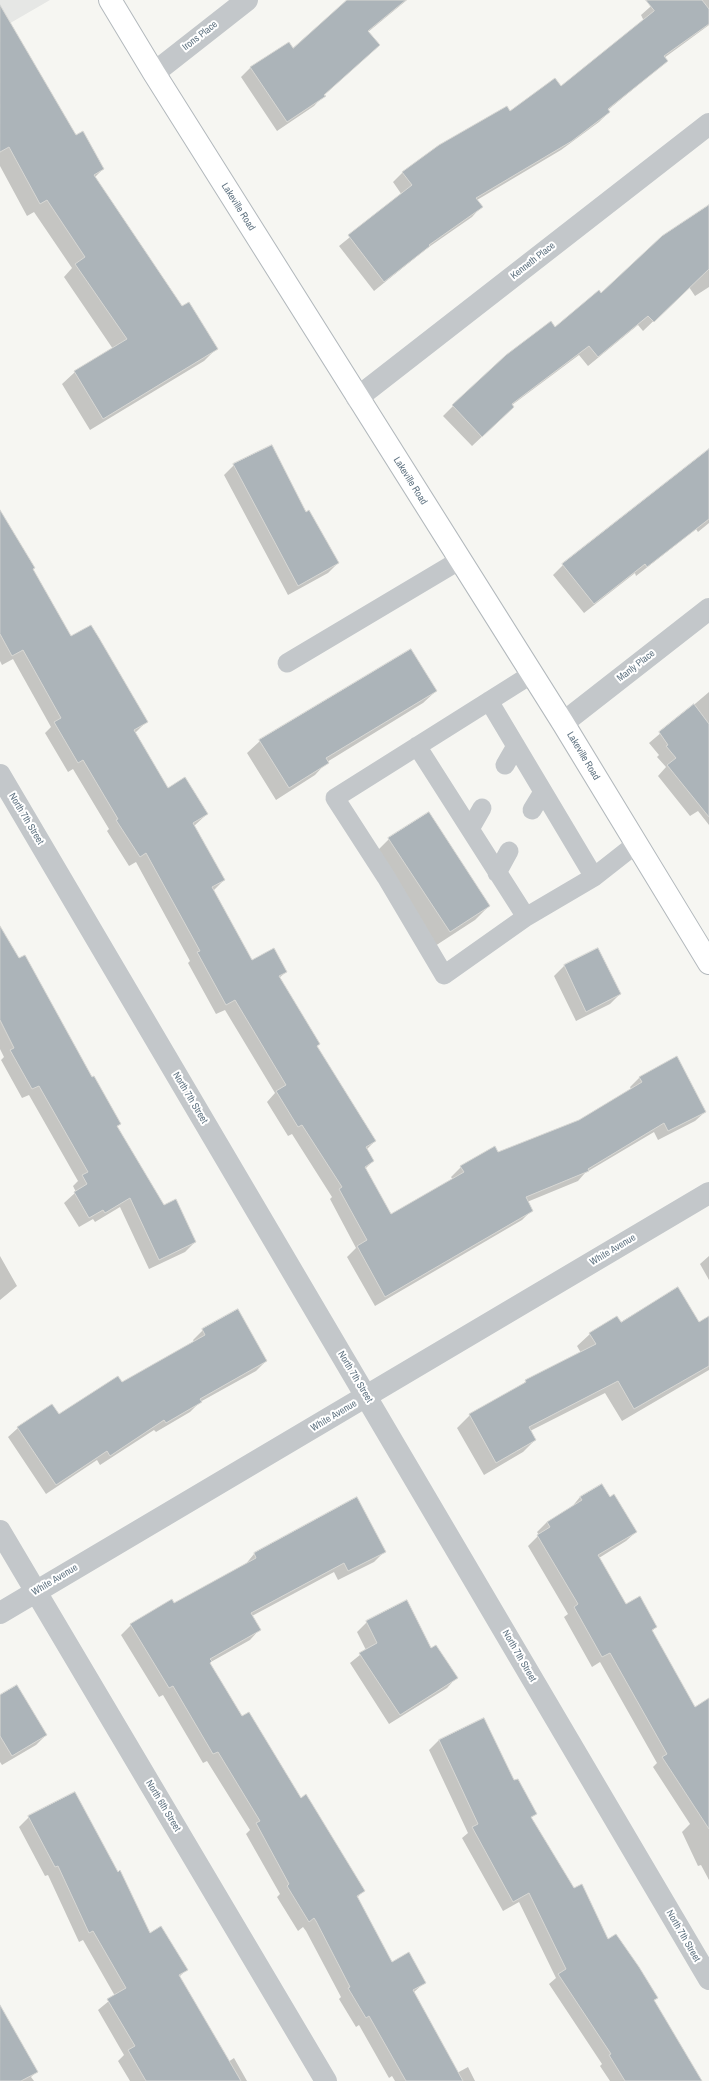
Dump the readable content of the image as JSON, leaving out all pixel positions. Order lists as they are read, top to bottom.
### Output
{
  "streets": {
    "main road": ["Lakeville Road"],
    "street": [
      "Irons Place",
      "Kenneth Place",
      "Manly Place",
      "North 7th Street",
      "White Avenue",
      "North 6th Street"
    ]
  },
  "crossings": [
    ["Irons Place", "Lakeville Road"],
    ["Lakeville Road", "Kenneth Place"],
    ["Lakeville Road", "Manly Place"],
    ["North 7th Street", "White Avenue"],
    ["White Avenue", "North 6th Street"]
  ]
}
